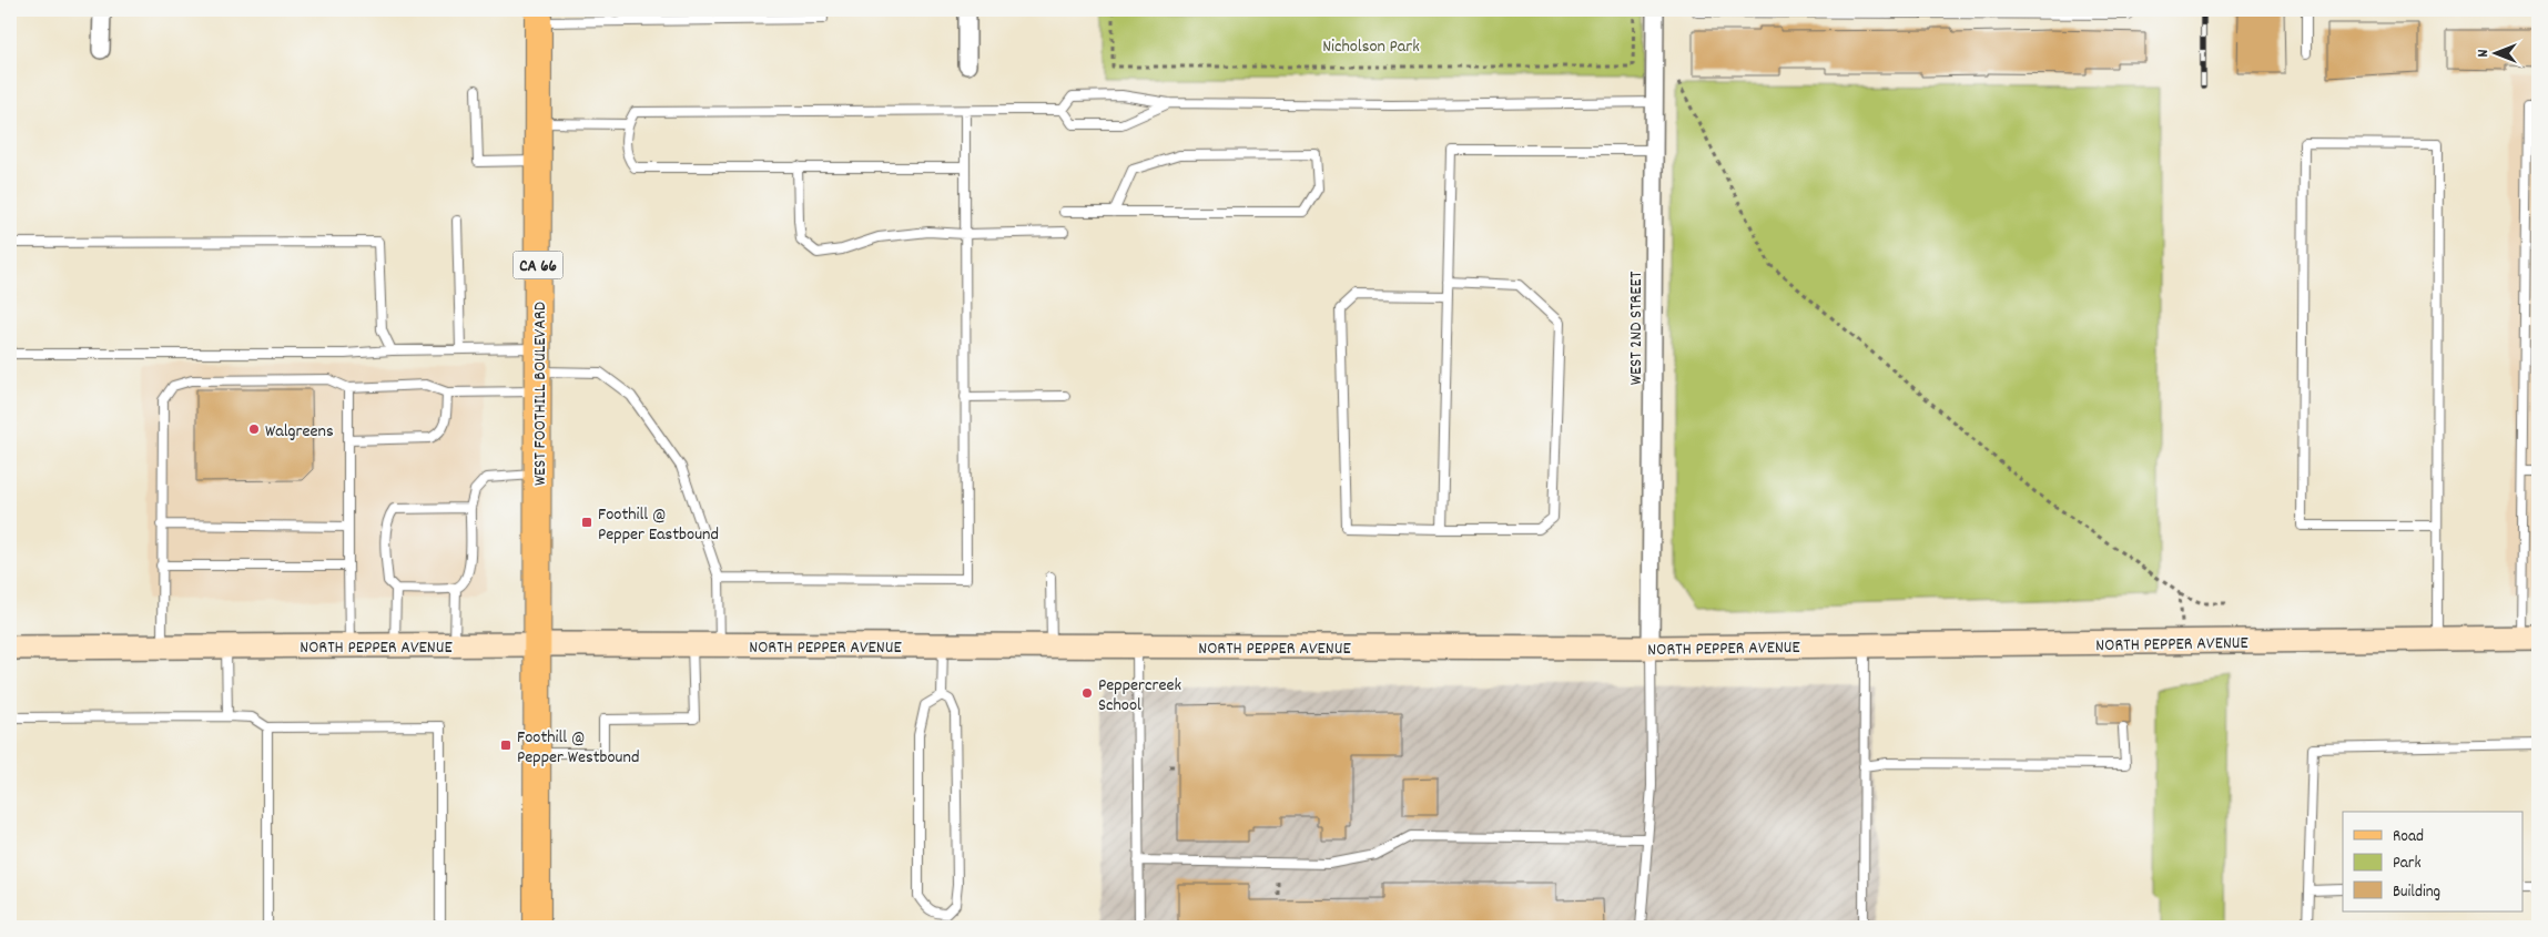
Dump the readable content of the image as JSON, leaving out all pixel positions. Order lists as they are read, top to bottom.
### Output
{
  "streets": {
    "main road": ["CA 66", "WEST FOOTHILL BOULEVARD", "NORTH PEPPER AVENUE"],
    "street": ["WEST 2ND STREET"]
  },
  "crossings": [
    ["WEST 2ND STREET", "NORTH PEPPER AVENUE"],
    ["WEST FOOTHILL BOULEVARD", "NORTH PEPPER AVENUE"]
  ],
  "parks": ["Nicholson Park"],
  "places": {
    "other": ["Walgreens", "Peppercreek School"],
    "transit": ["Foothill @ Pepper Eastbound", "Foothill @ Pepper Westbound"]
  },
  "legend": ["Road", "Park", "Building"],
  "north": "left"
}
